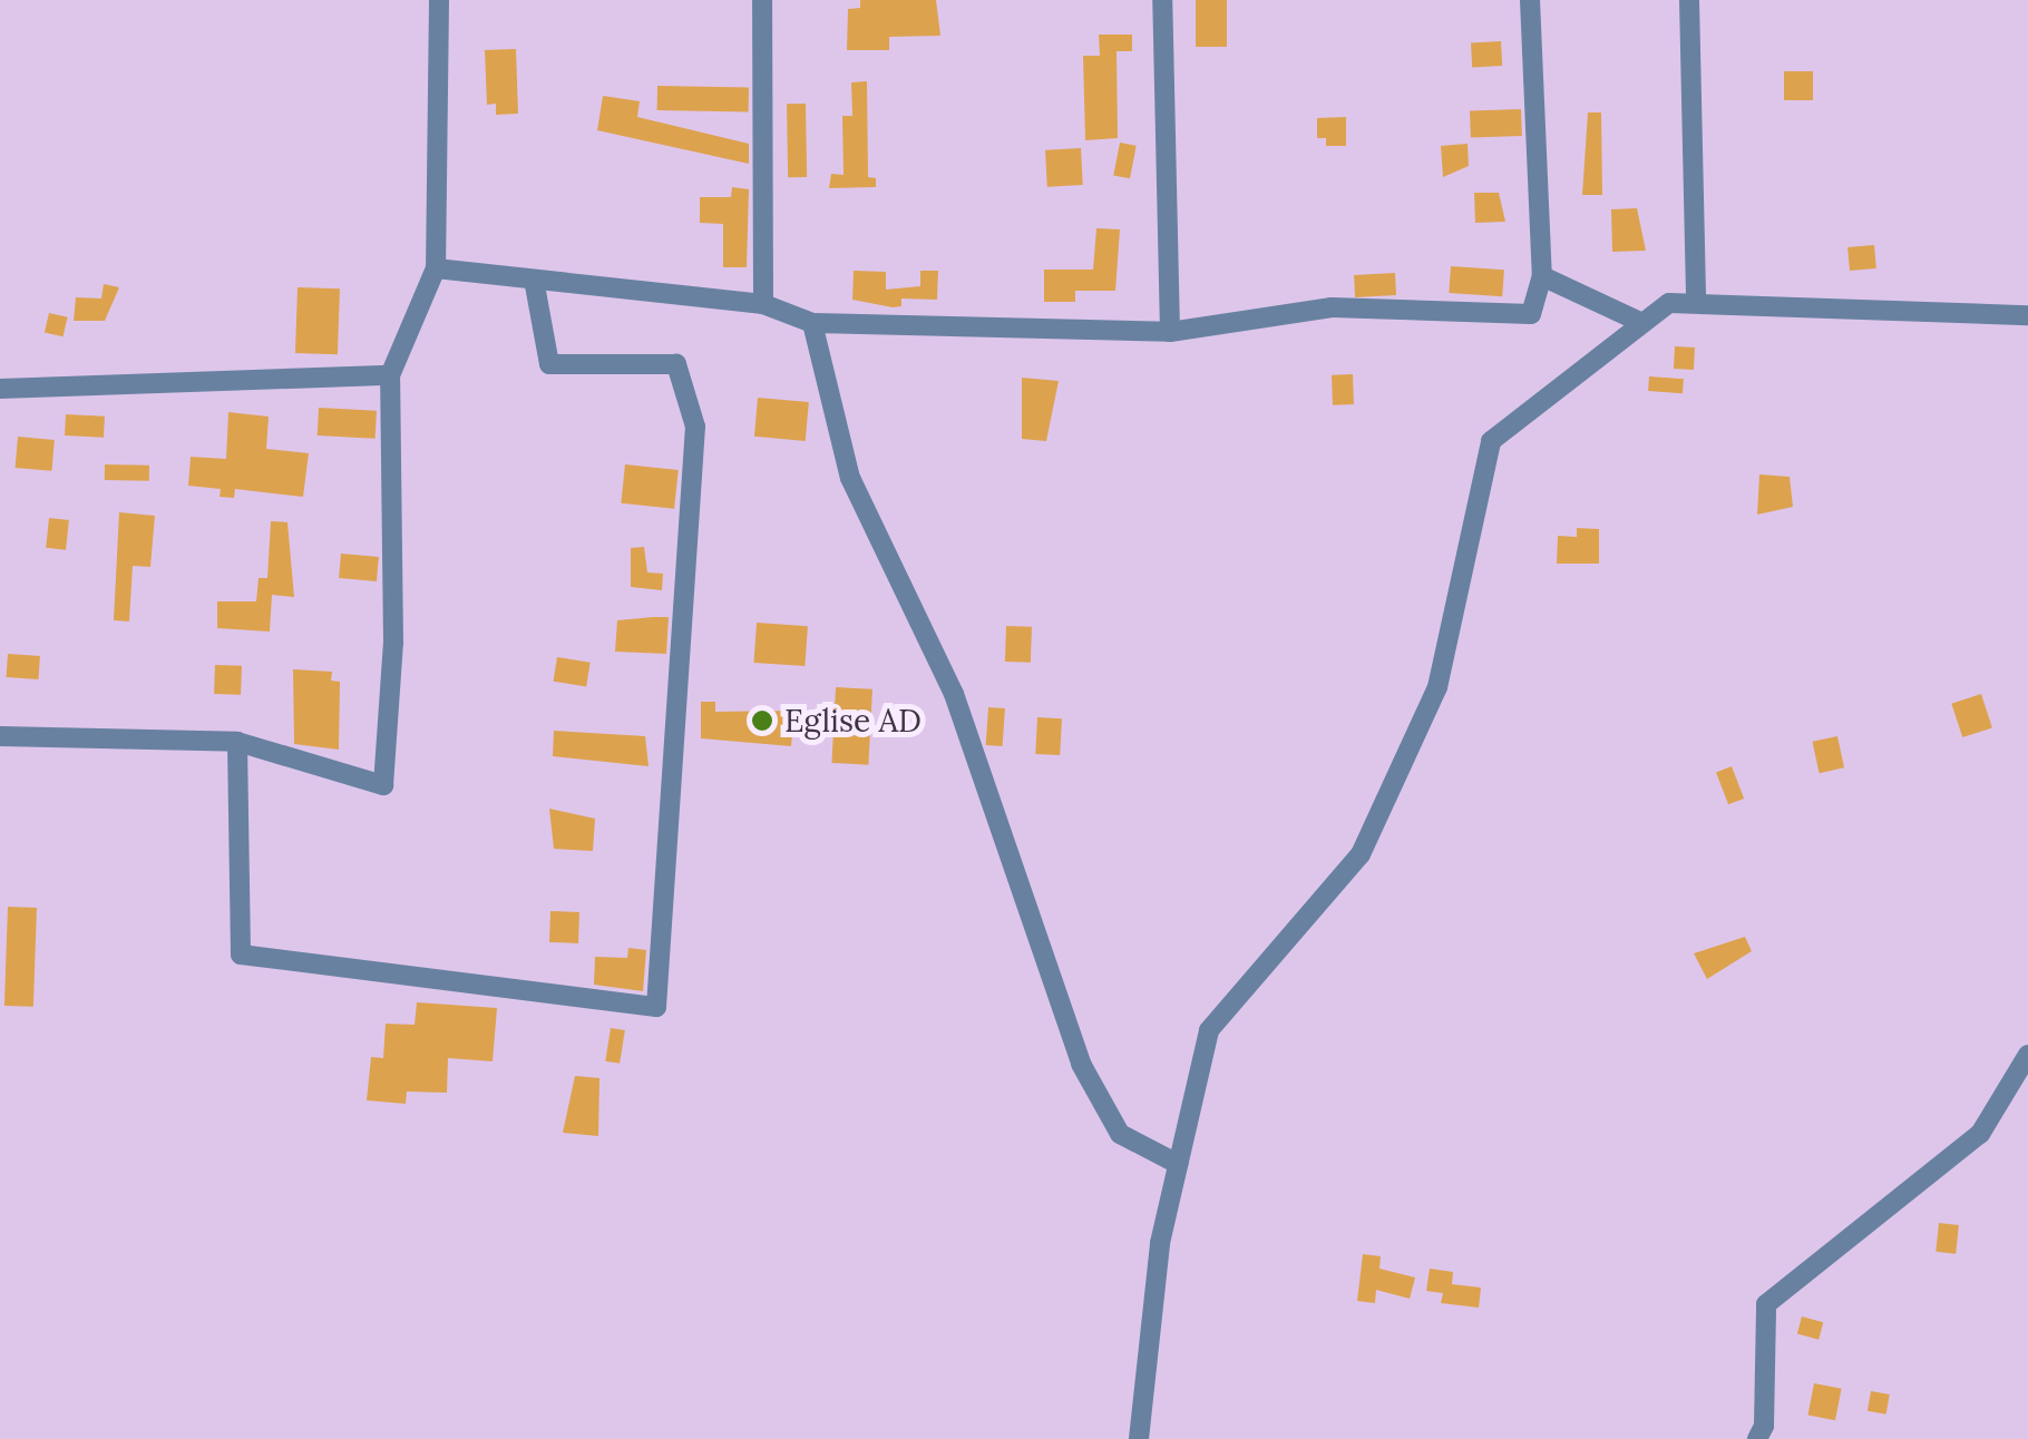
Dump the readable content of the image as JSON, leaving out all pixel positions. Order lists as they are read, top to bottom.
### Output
{
  "places": ["Eglise AD"]
}
